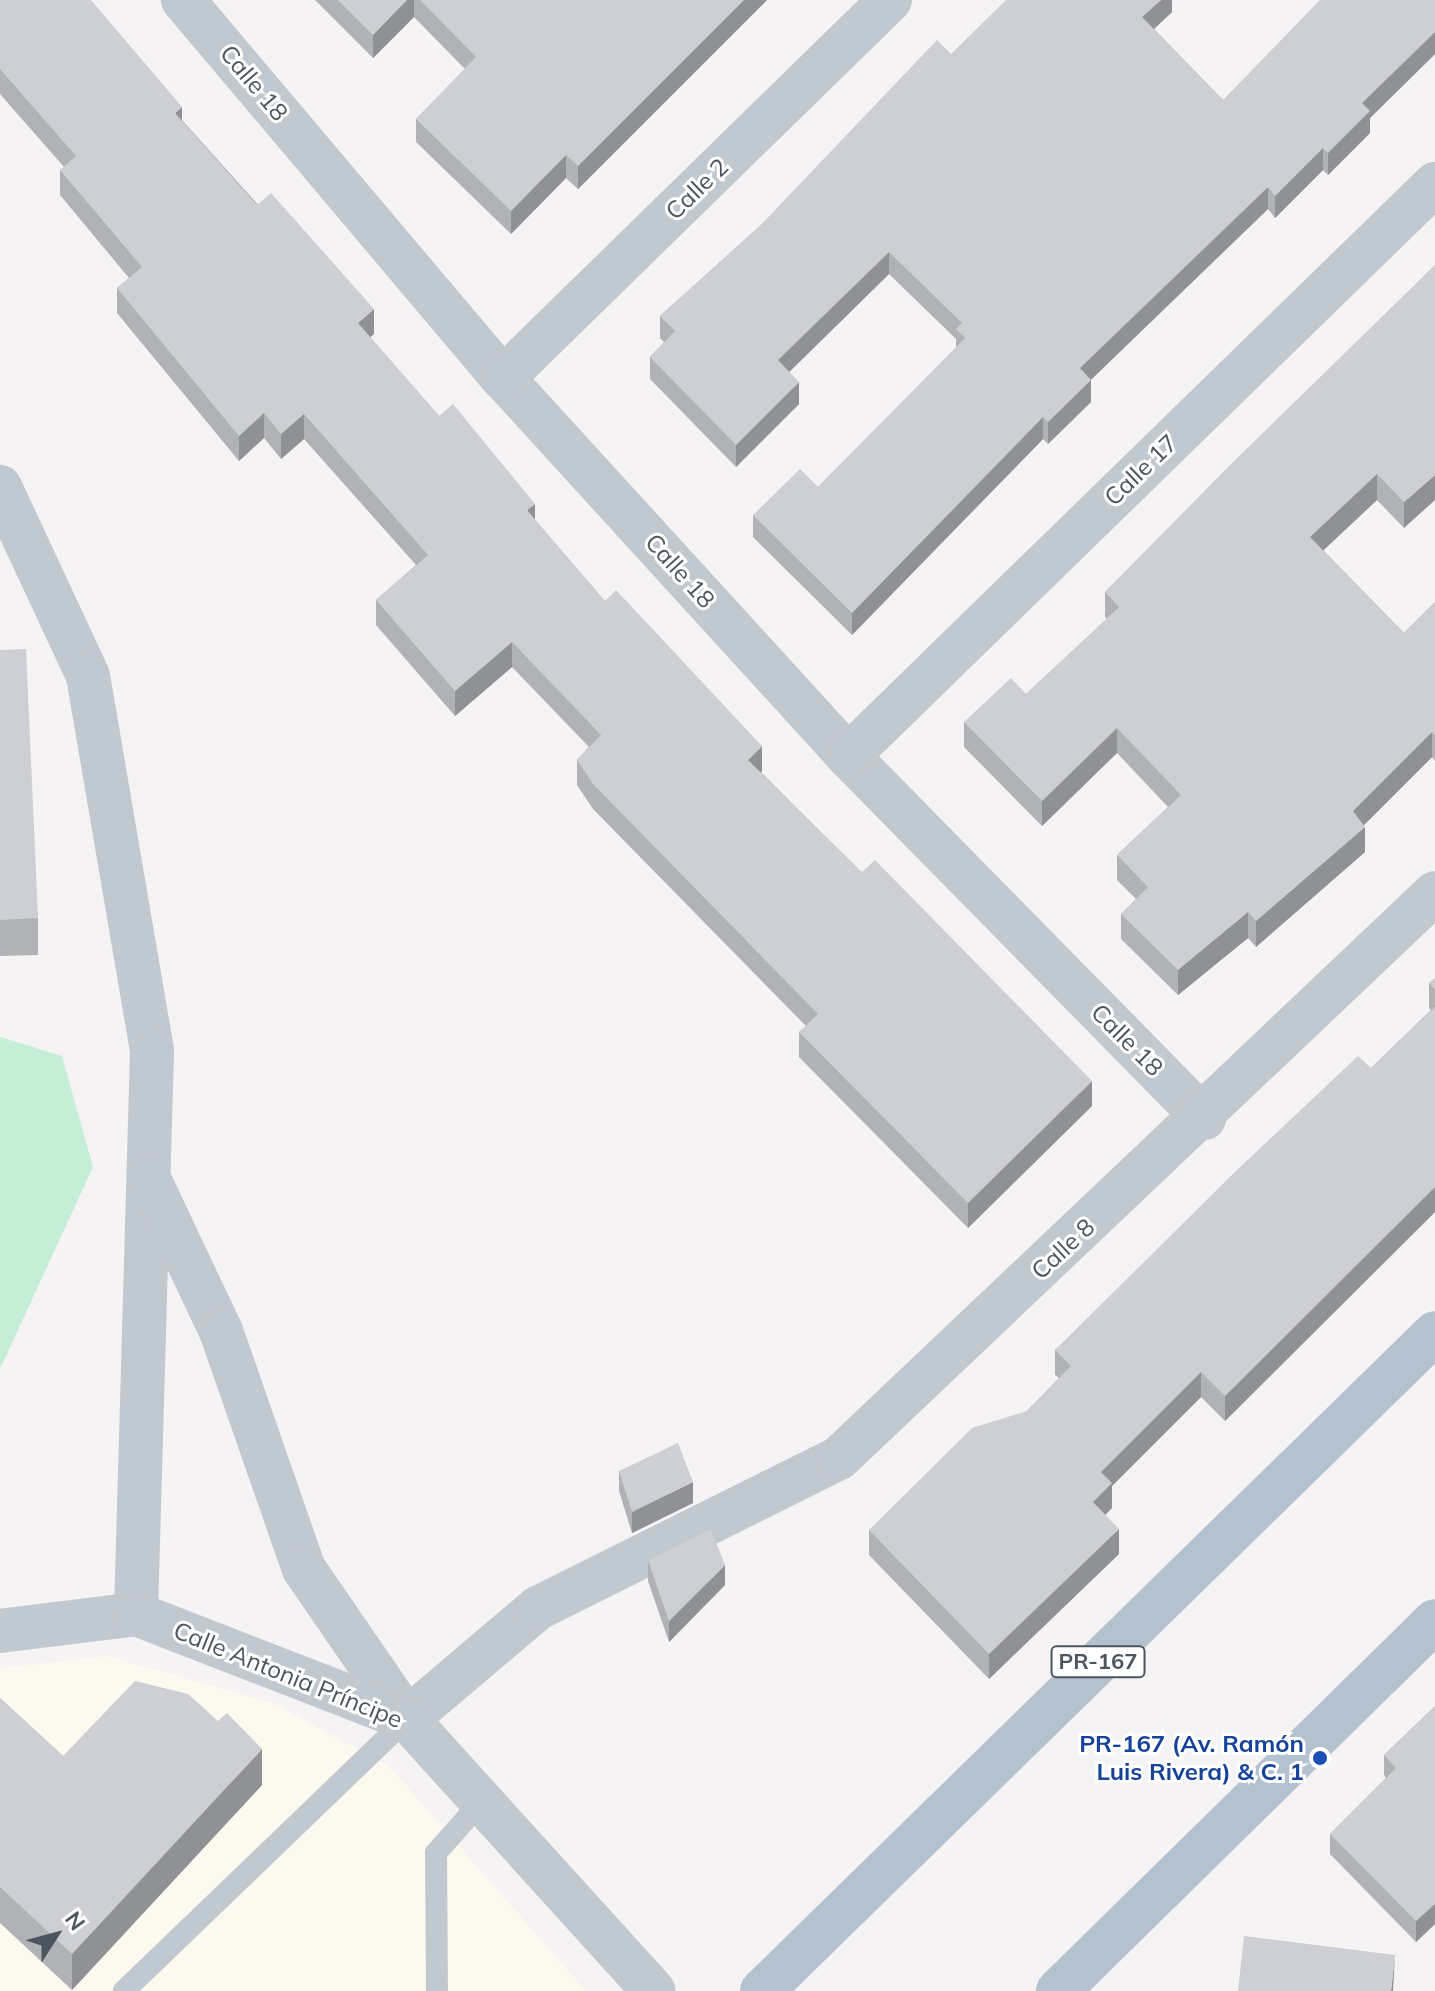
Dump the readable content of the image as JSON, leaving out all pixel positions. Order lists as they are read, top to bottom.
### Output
{
  "streets": {
    "main road": ["PR-167"],
    "street": [
      "Calle 18",
      "Calle 2",
      "Calle 17",
      "Calle 8",
      "Calle Antonia Príncipe"
    ]
  },
  "crossings": [
    ["Calle 18", "Calle 2"],
    ["Calle 18", "Calle 17"],
    ["Calle 18", "Calle 8"],
    ["Calle 8", "Calle Antonia Príncipe"]
  ],
  "places": ["PR-167 (Av. Ramón Luis Rivera) & C. 1"],
  "north": "top right"
}
